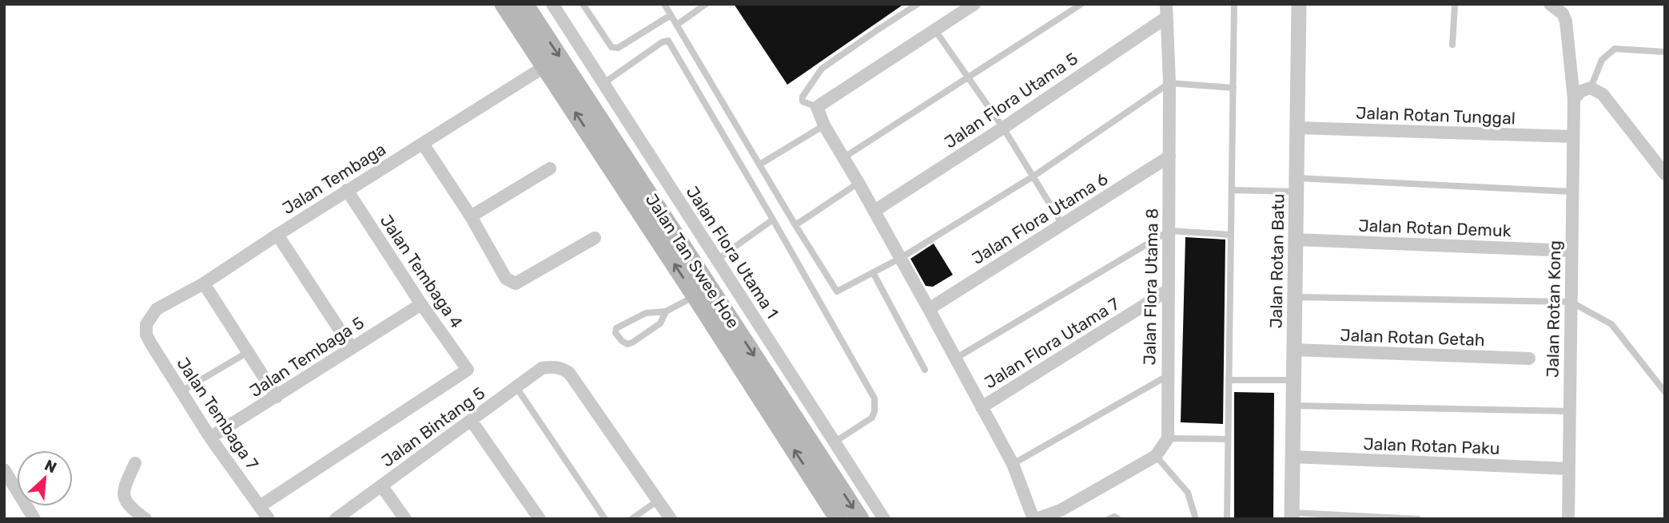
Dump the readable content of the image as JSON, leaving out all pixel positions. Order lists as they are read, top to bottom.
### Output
{
  "streets": {
    "main road": ["Jalan Tan Swee Hoe"],
    "street": [
      "Jalan Flora Utama 5",
      "Jalan Rotan Tunggal",
      "Jalan Tembaga",
      "Jalan Flora Utama 6",
      "Jalan Rotan Demuk",
      "Jalan Flora Utama 1",
      "Jalan Rotan Batu",
      "Jalan Tembaga 4",
      "Jalan Flora Utama 8",
      "Jalan Rotan Kong",
      "Jalan Rotan Getah",
      "Jalan Flora Utama 7",
      "Jalan Tembaga 5",
      "Jalan Tembaga 7",
      "Jalan Bintang 5",
      "Jalan Rotan Paku"
    ]
  },
  "crossings": [
    ["Jalan Flora Utama 5", "Jalan Flora Utama 8"],
    ["Jalan Rotan Tunggal", "Jalan Rotan Batu"],
    ["Jalan Rotan Tunggal", "Jalan Rotan Kong"],
    ["Jalan Tembaga", "Jalan Tan Swee Hoe"],
    ["Jalan Tembaga", "Jalan Tembaga 4"],
    ["Jalan Tembaga", "Jalan Tembaga 7"],
    ["Jalan Flora Utama 6", "Jalan Flora Utama 8"],
    ["Jalan Rotan Demuk", "Jalan Rotan Batu"],
    ["Jalan Rotan Demuk", "Jalan Rotan Kong"],
    ["Jalan Rotan Batu", "Jalan Rotan Getah"],
    ["Jalan Rotan Batu", "Jalan Rotan Paku"],
    ["Jalan Tembaga 4", "Jalan Tembaga 5"],
    ["Jalan Tembaga 4", "Jalan Tembaga 7"],
    ["Jalan Flora Utama 8", "Jalan Flora Utama 7"],
    ["Jalan Rotan Kong", "Jalan Rotan Paku"],
    ["Jalan Tembaga 5", "Jalan Tembaga 7"]
  ],
  "north": "top right"
}
